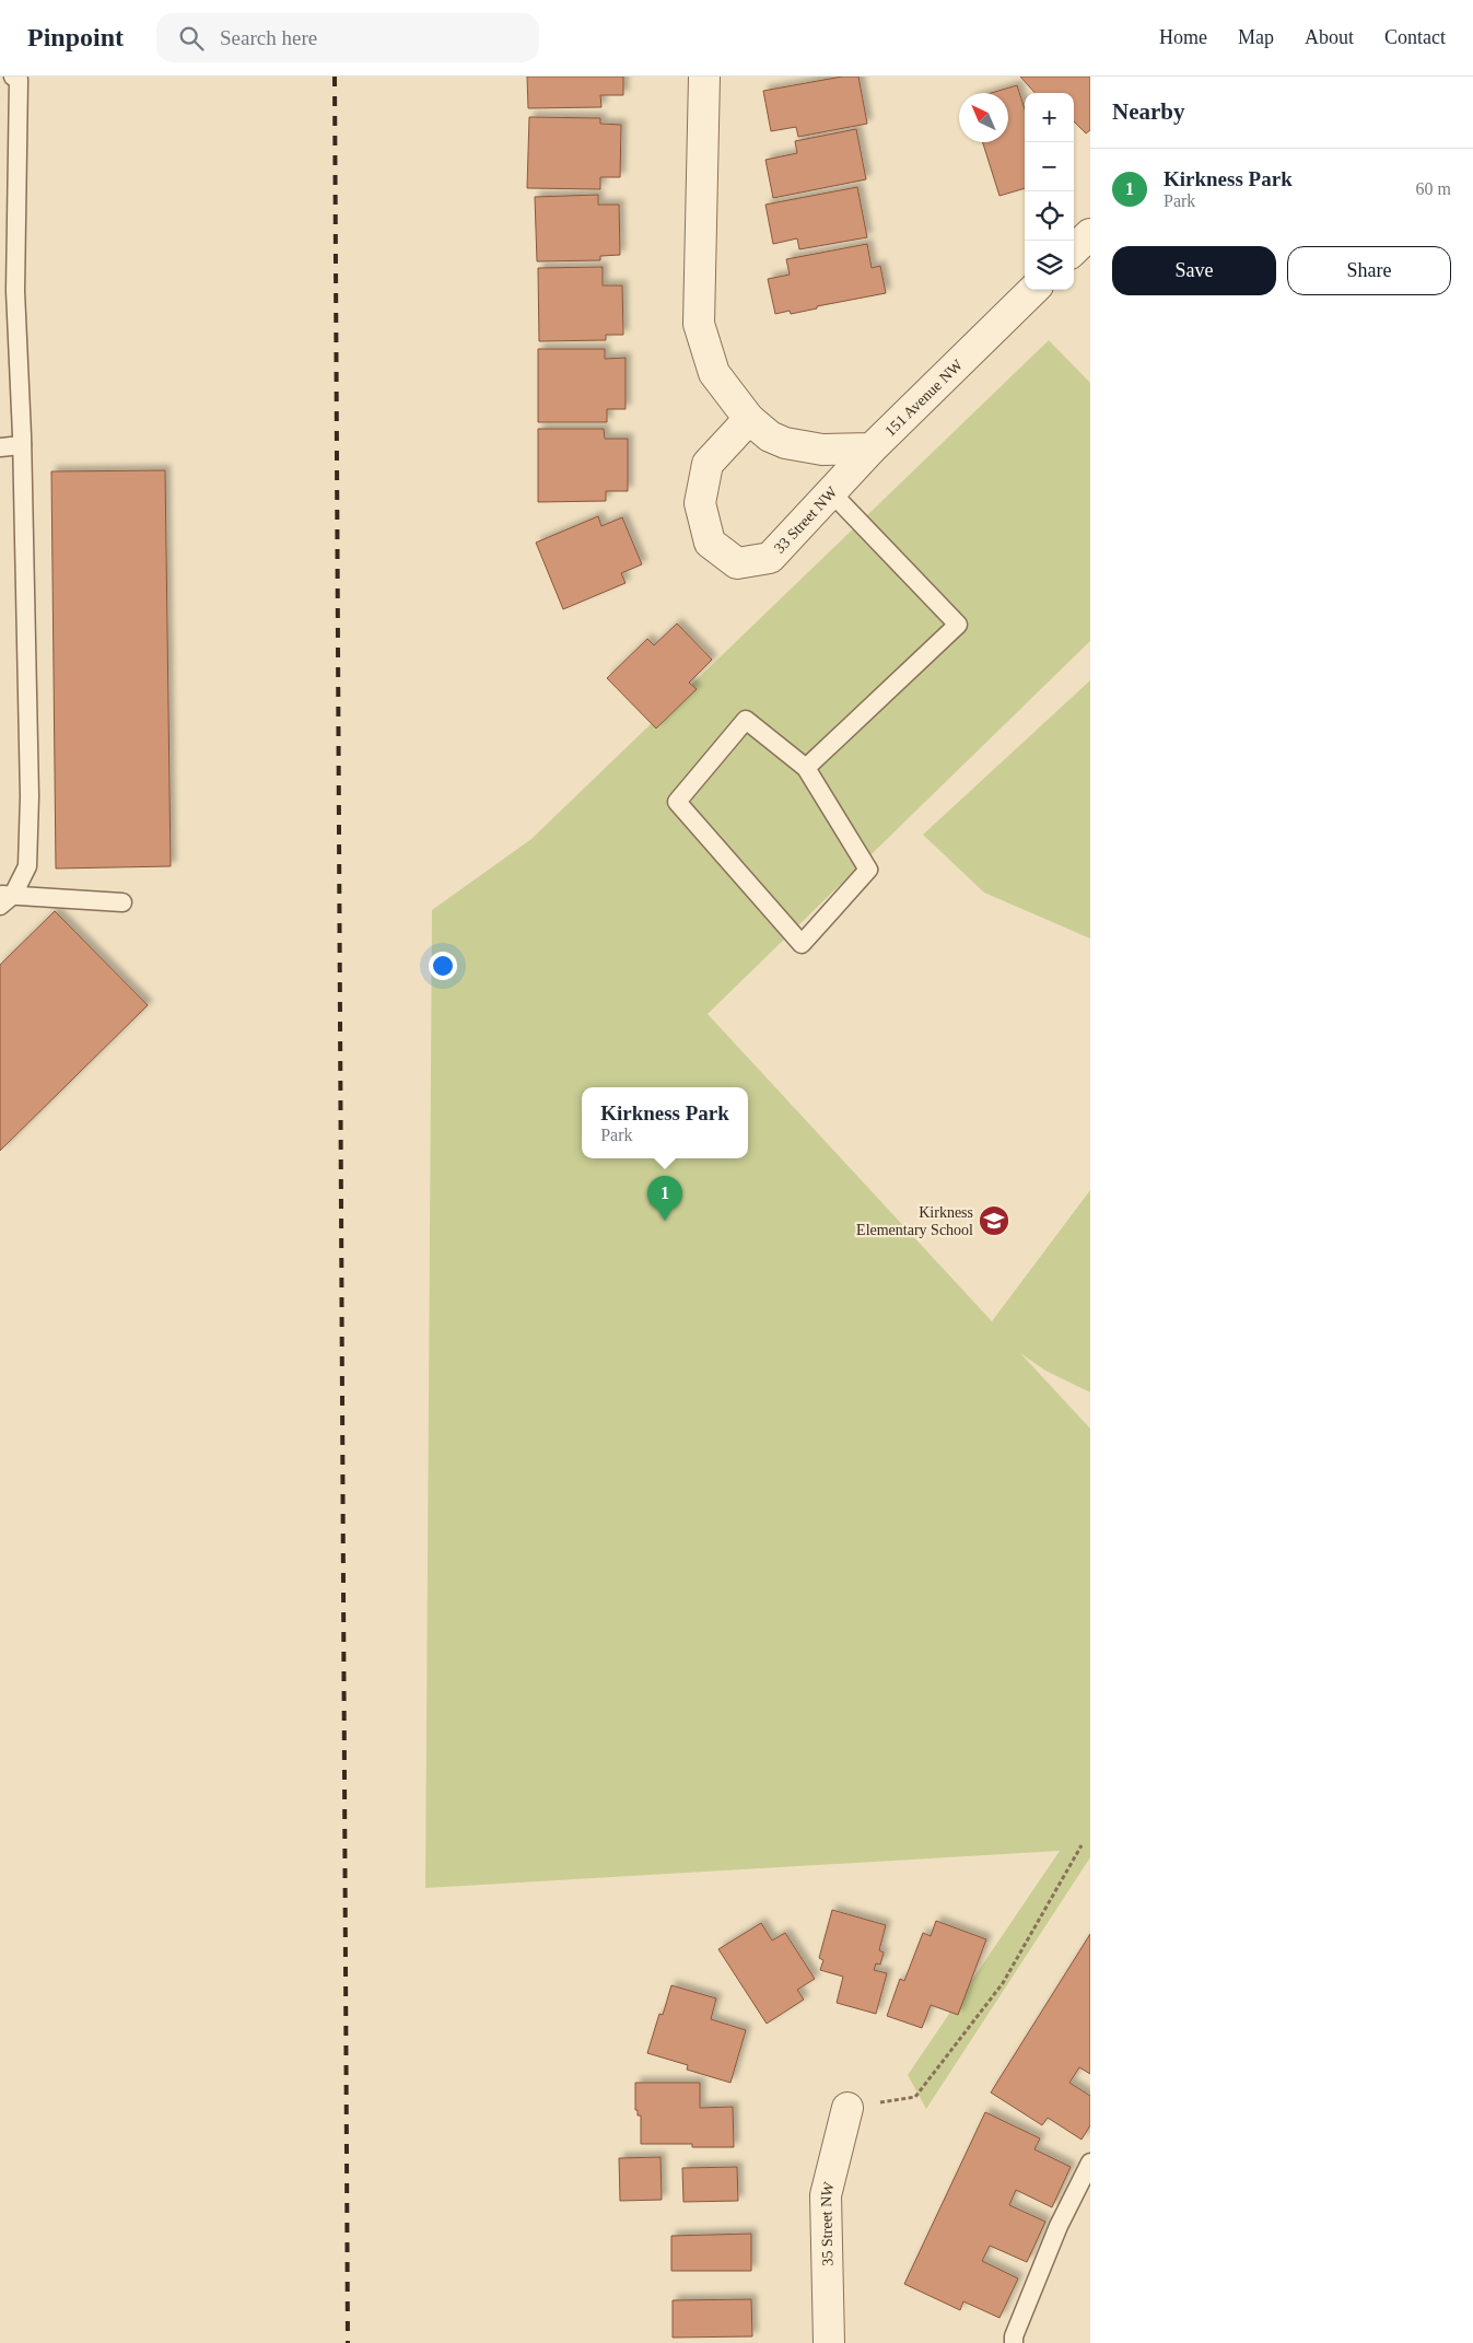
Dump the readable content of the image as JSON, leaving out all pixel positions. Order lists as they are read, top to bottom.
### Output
{
  "streets": {
    "street": ["151 Avenue NW", "33 Street NW", "35 Street NW"]
  },
  "crossings": [
    ["151 Avenue NW", "33 Street NW"]
  ],
  "places": {
    "school or university": ["Kirkness Elementary School"]
  },
  "north": "top left",
  "page": {
    "header": "Pinpoint",
    "search": "Search here",
    "nav": [
      "Home",
      "Map",
      "About",
      "Contact"
    ],
    "heading": "Nearby",
    "map_buttons": ["+", "−"],
    "list": [
      {
        "mark": "1",
        "name": "Kirkness Park",
        "note": "Park",
        "value": "60 m"
      }
    ],
    "buttons": ["Save", "Share"],
    "popup": ["Kirkness Park", "Park"],
    "pins": "1"
  }
}
